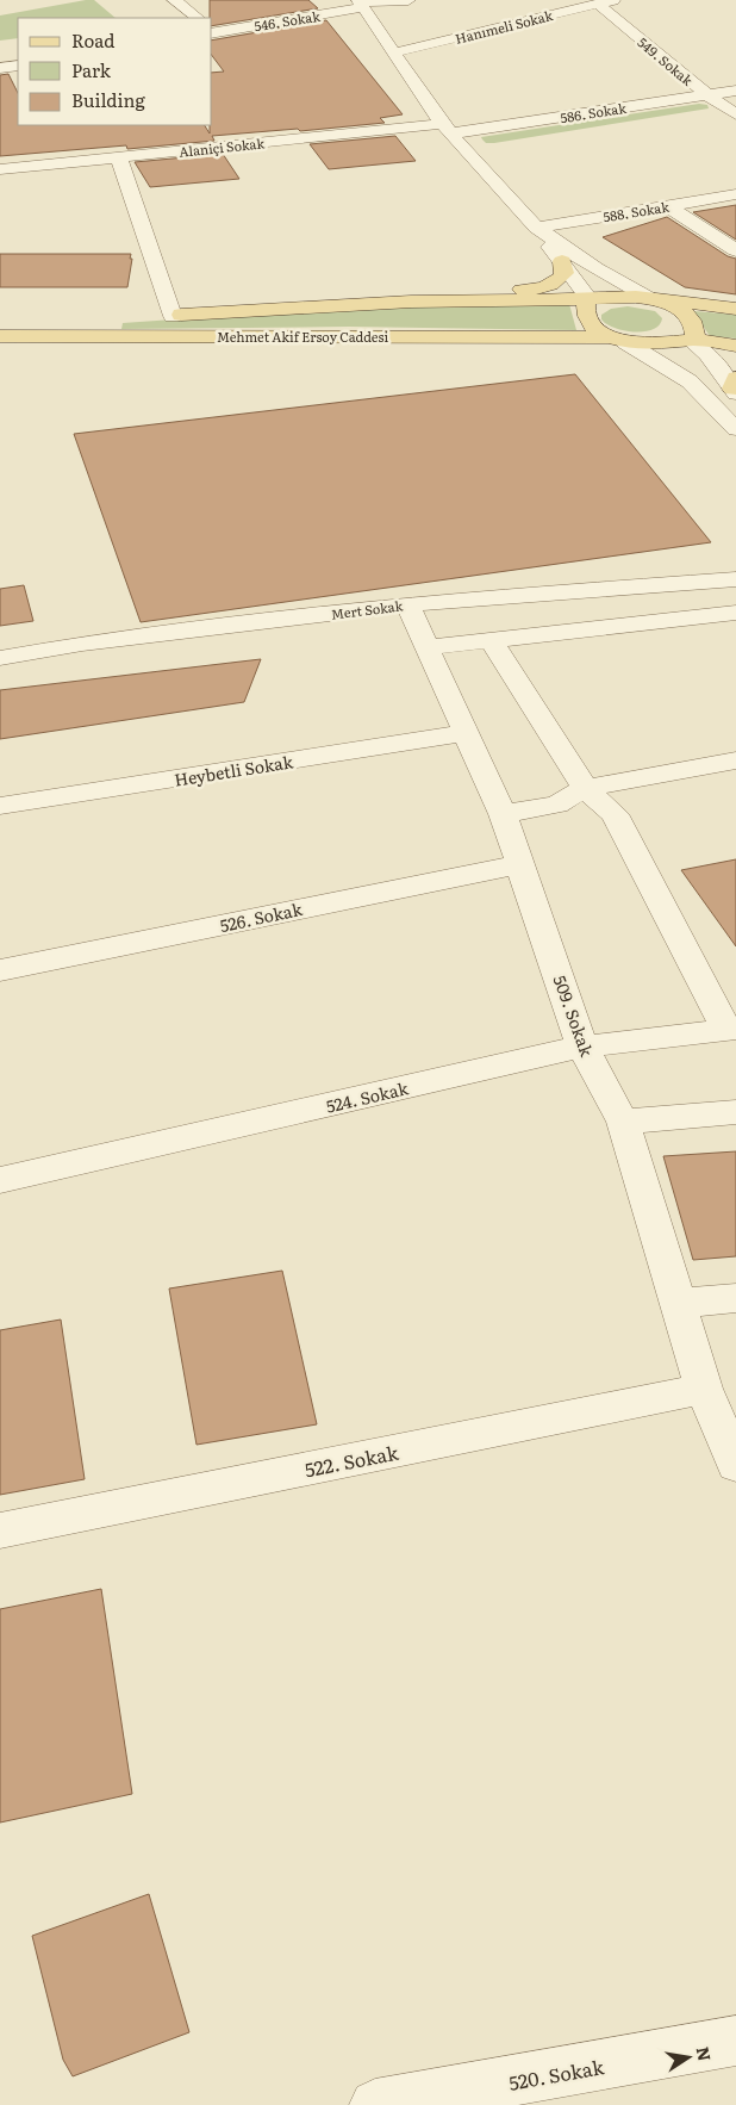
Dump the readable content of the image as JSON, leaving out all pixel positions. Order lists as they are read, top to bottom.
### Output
{
  "streets": {
    "main road": ["Mehmet Akif Ersoy Caddesi"],
    "street": [
      "546. Sokak",
      "Hanımeli Sokak",
      "549. Sokak",
      "586. Sokak",
      "Alaniçi Sokak",
      "588. Sokak",
      "Mert Sokak",
      "Heybetli Sokak",
      "526. Sokak",
      "509. Sokak",
      "524. Sokak",
      "522. Sokak",
      "520. Sokak"
    ]
  },
  "crossings": [
    ["Hanımeli Sokak", "549. Sokak"],
    ["549. Sokak", "586. Sokak"],
    ["586. Sokak", "Alaniçi Sokak"],
    ["Mert Sokak", "509. Sokak"],
    ["Heybetli Sokak", "509. Sokak"],
    ["526. Sokak", "509. Sokak"],
    ["509. Sokak", "524. Sokak"],
    ["509. Sokak", "522. Sokak"]
  ],
  "legend": ["Road", "Park", "Building"],
  "north": "right"
}
